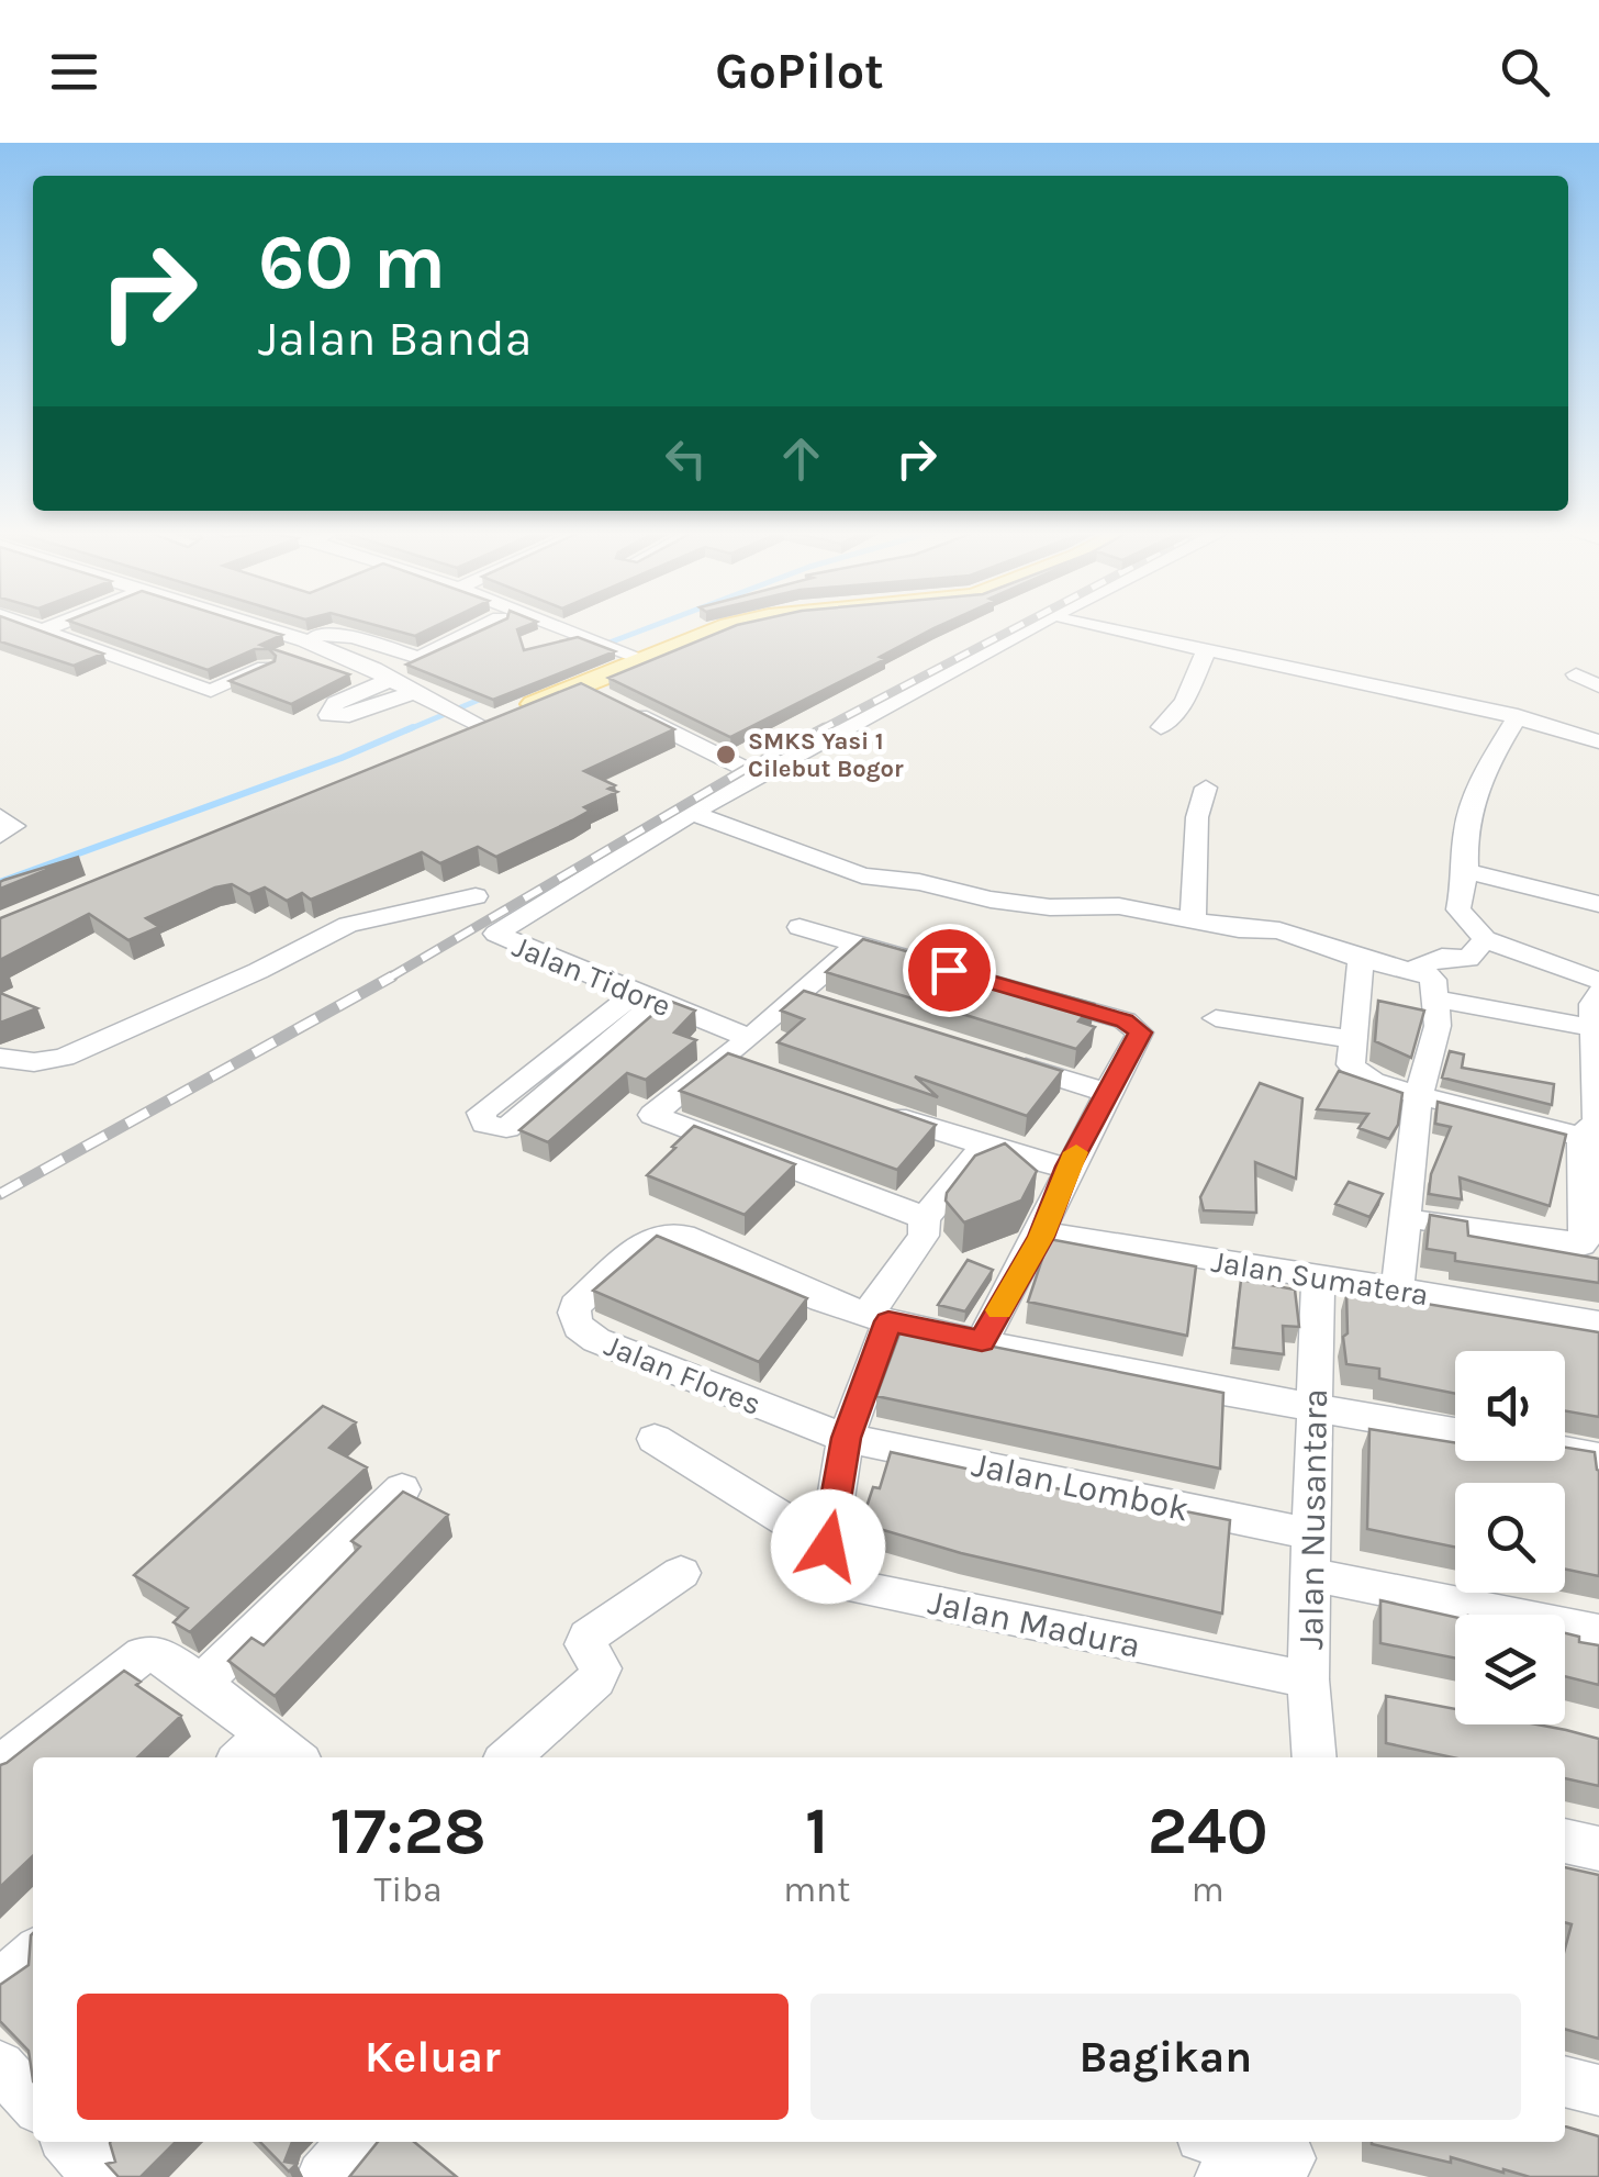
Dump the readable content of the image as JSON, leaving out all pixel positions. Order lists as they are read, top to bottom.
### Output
{
  "streets": {
    "street": [
      "Jalan Tidore",
      "Jalan Sumatera",
      "Jalan Flores",
      "Jalan Lombok",
      "Jalan Nusantara",
      "Jalan Madura"
    ]
  },
  "crossings": [
    ["Jalan Sumatera", "Jalan Nusantara"],
    ["Jalan Flores", "Jalan Lombok"],
    ["Jalan Lombok", "Jalan Nusantara"],
    ["Jalan Nusantara", "Jalan Madura"]
  ],
  "places": ["SMKS Yasi 1 Cilebut Bogor"],
  "page": {
    "header": "GoPilot",
    "turn": ["60 m", "Jalan Banda"],
    "eta": [
      "17:28",
      "Tiba",
      "1",
      "mnt",
      "240",
      "m"
    ],
    "buttons": ["Keluar", "Bagikan"]
  }
}
